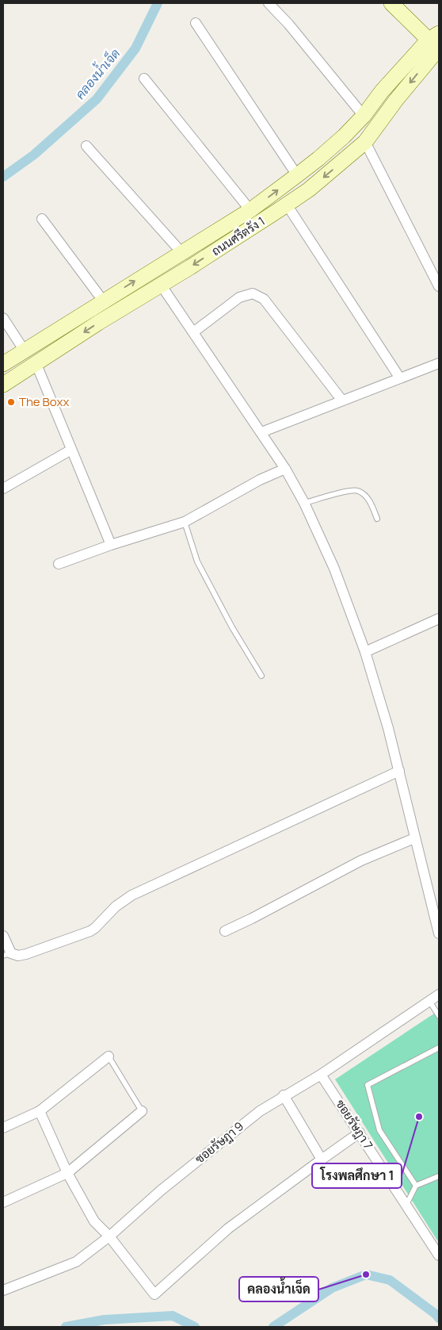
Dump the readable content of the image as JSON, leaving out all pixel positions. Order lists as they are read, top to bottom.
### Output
{
  "streets": {
    "street": ["ถนนศรีตรัง 1", "ซอยรัษฎา 7", "ซอยรัษฎา 9"]
  },
  "crossings": [
    ["ซอยรัษฎา 7", "ซอยรัษฎา 9"]
  ],
  "water": ["คลองน้ำเจ็ด"],
  "places": ["The Boxx", "โรงพลศึกษา 1", "คลองน้ำเจ็ด"]
}
